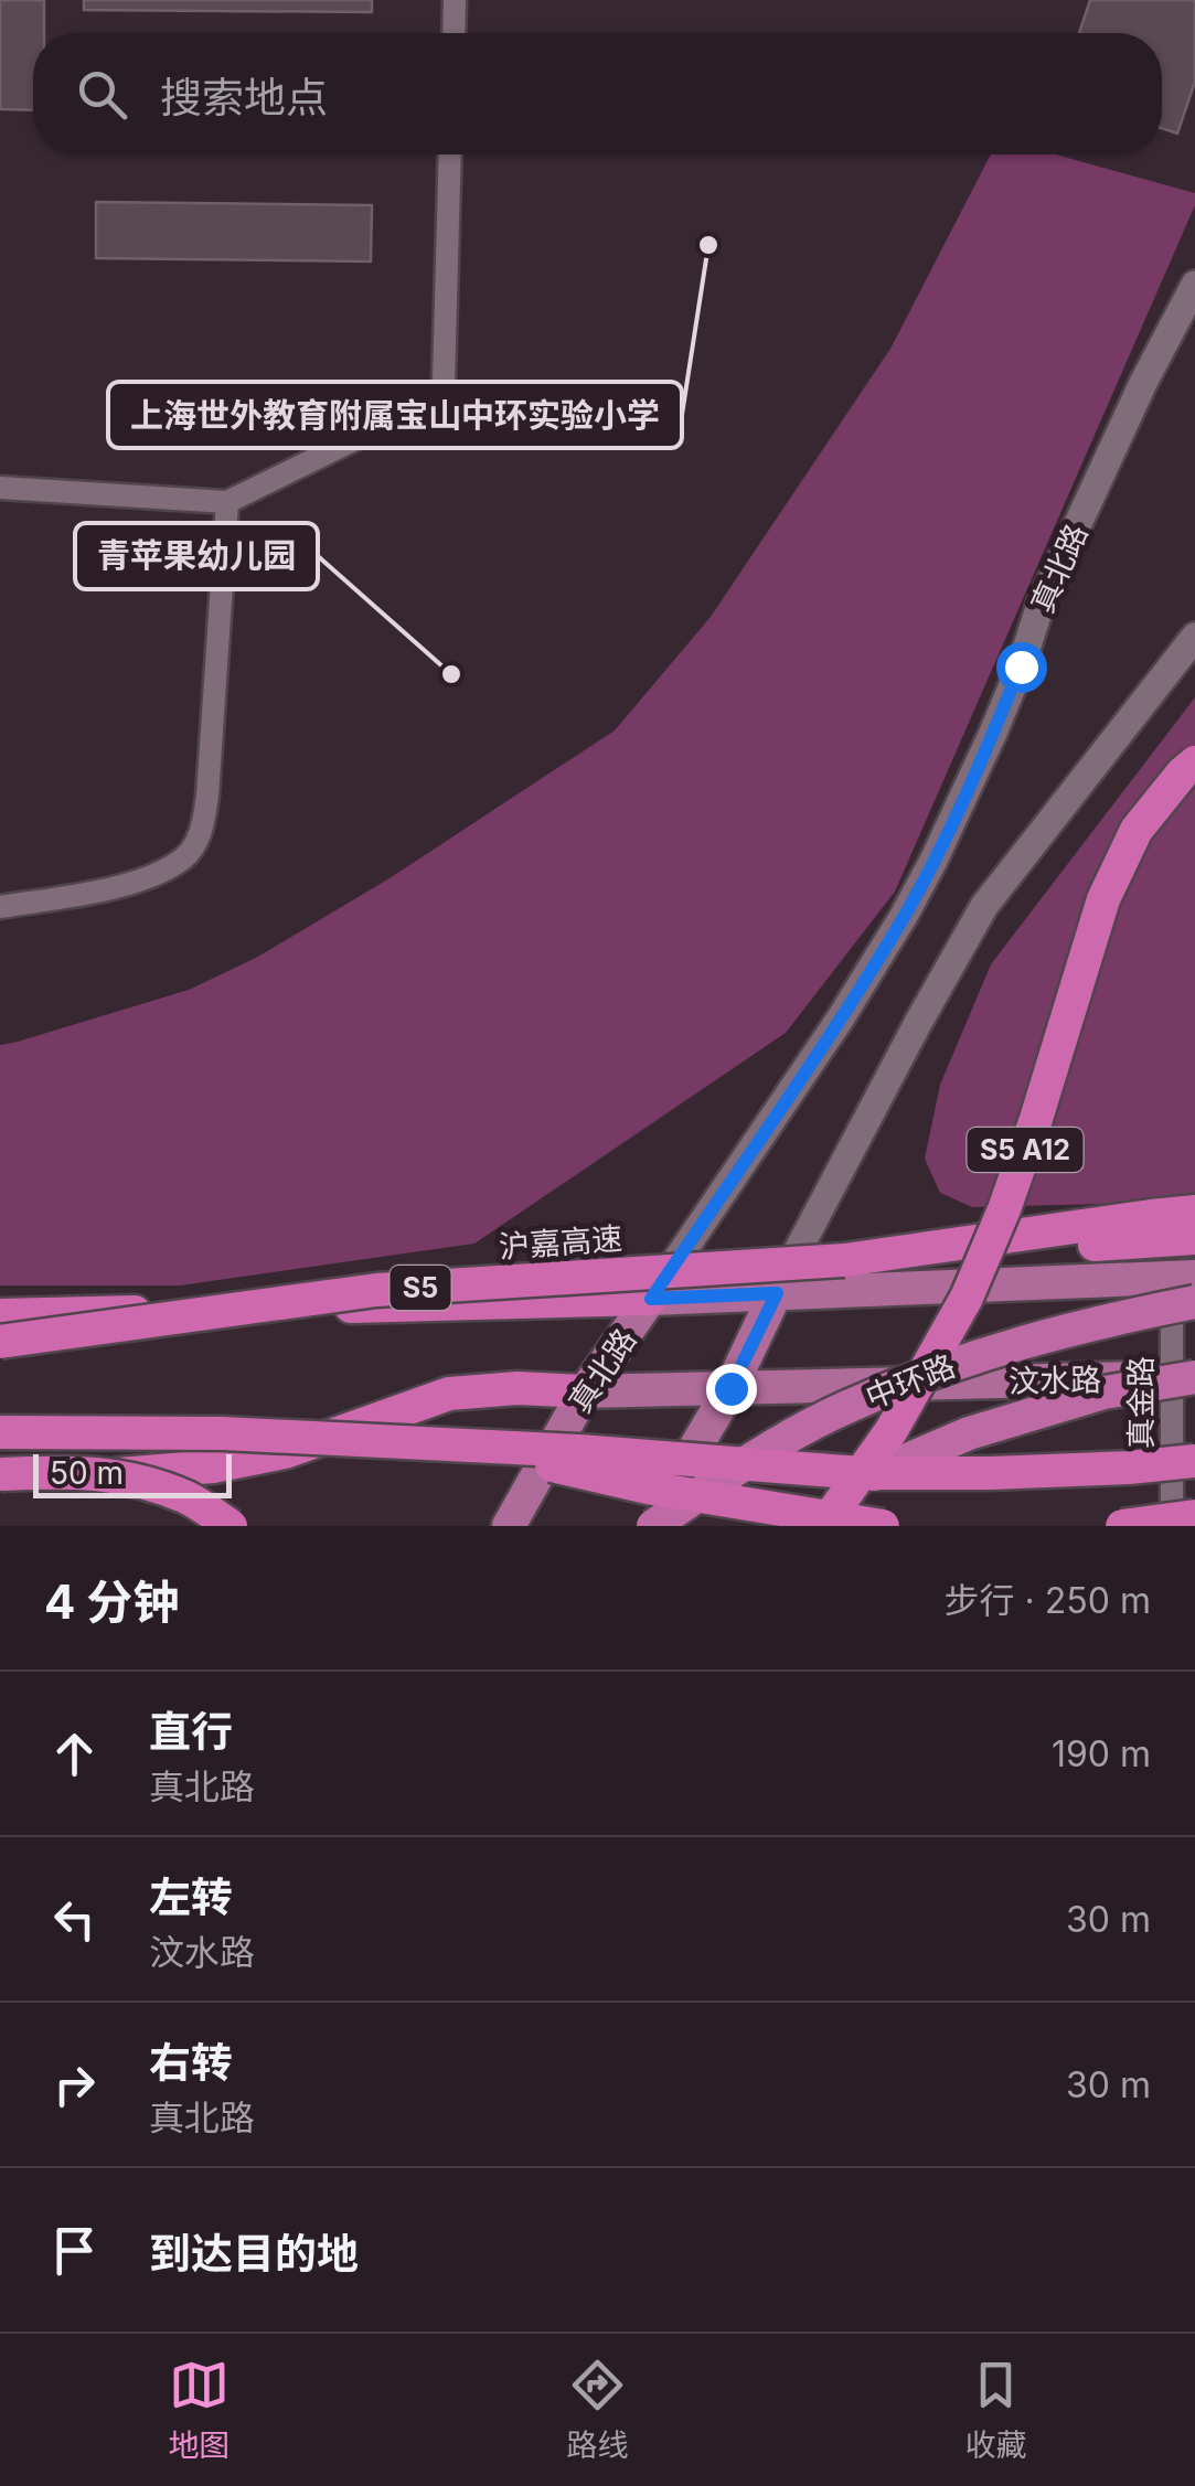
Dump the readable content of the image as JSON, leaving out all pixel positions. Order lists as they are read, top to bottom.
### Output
{
  "streets": {
    "highway": [
      "S5 A12",
      "沪嘉高速",
      "S5",
      "中环路"
    ],
    "main road": ["真北路", "汶水路"],
    "street": ["真金路"]
  },
  "crossings": [
    ["真北路", "汶水路"],
    ["汶水路", "真金路"],
    ["中环路", "真金路"]
  ],
  "places": ["上海世外教育附属宝山中环实验小学", "青苹果幼儿园"],
  "scale_bar": "50 m",
  "page": {
    "search": "搜索地点",
    "scale": "50 m",
    "heading": ["4 分钟", "步行 · 250 m"],
    "list": [
      ["直行", "真北路", "190 m"],
      ["左转", "汶水路", "30 m"],
      ["右转", "真北路", "30 m"],
      "到达目的地"
    ],
    "nav": ["地图", "路线", "收藏"]
  }
}
